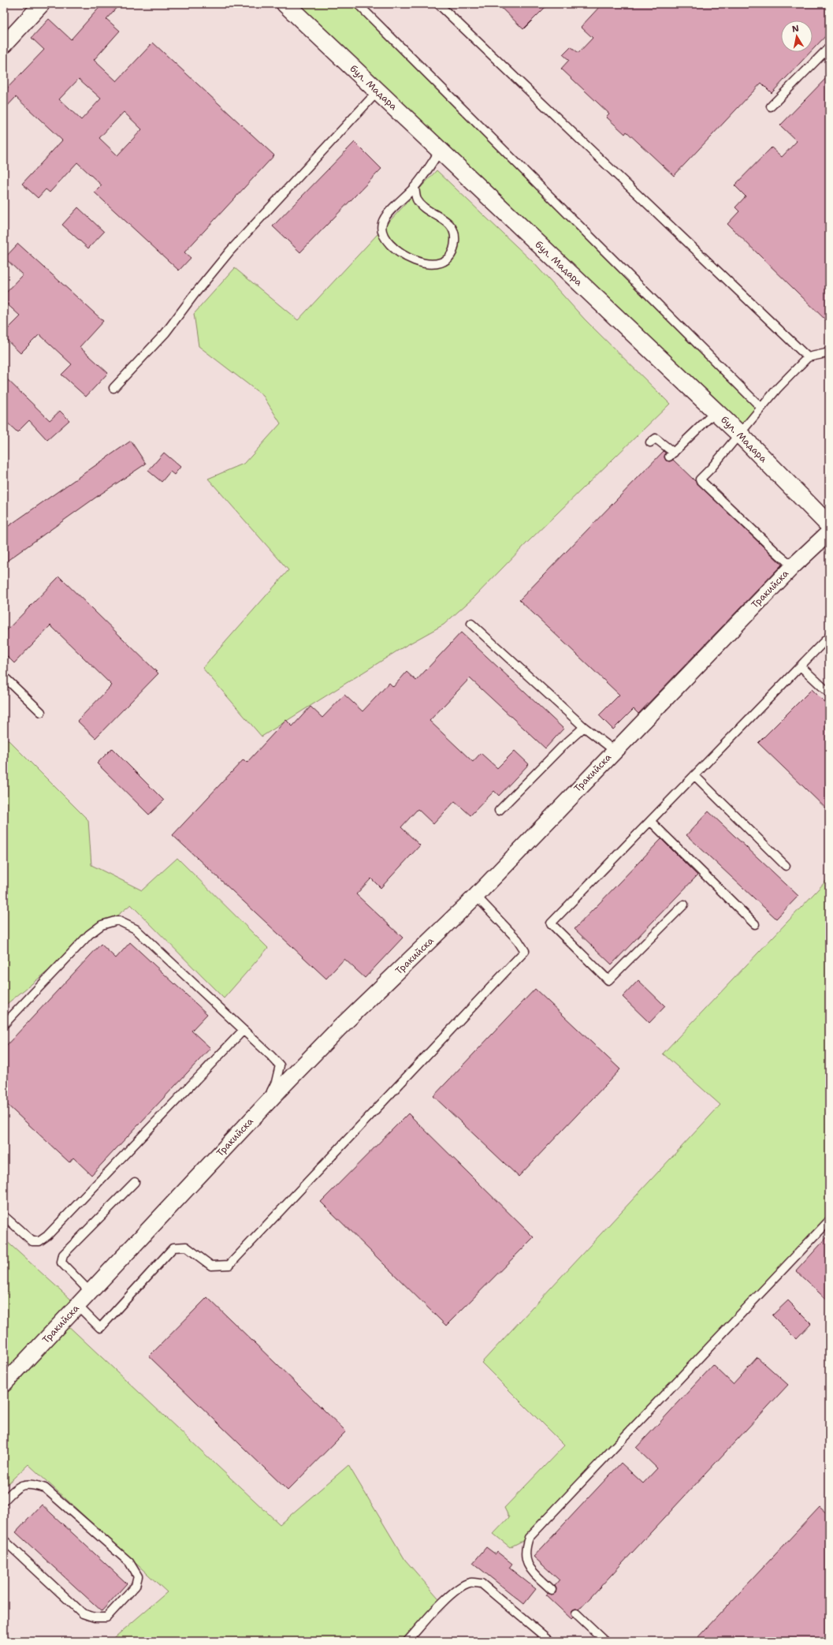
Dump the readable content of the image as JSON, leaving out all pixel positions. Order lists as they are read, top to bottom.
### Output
{
  "streets": {
    "main road": ["бул. Мадара"],
    "street": ["Тракийска"]
  },
  "north": "top"
}
